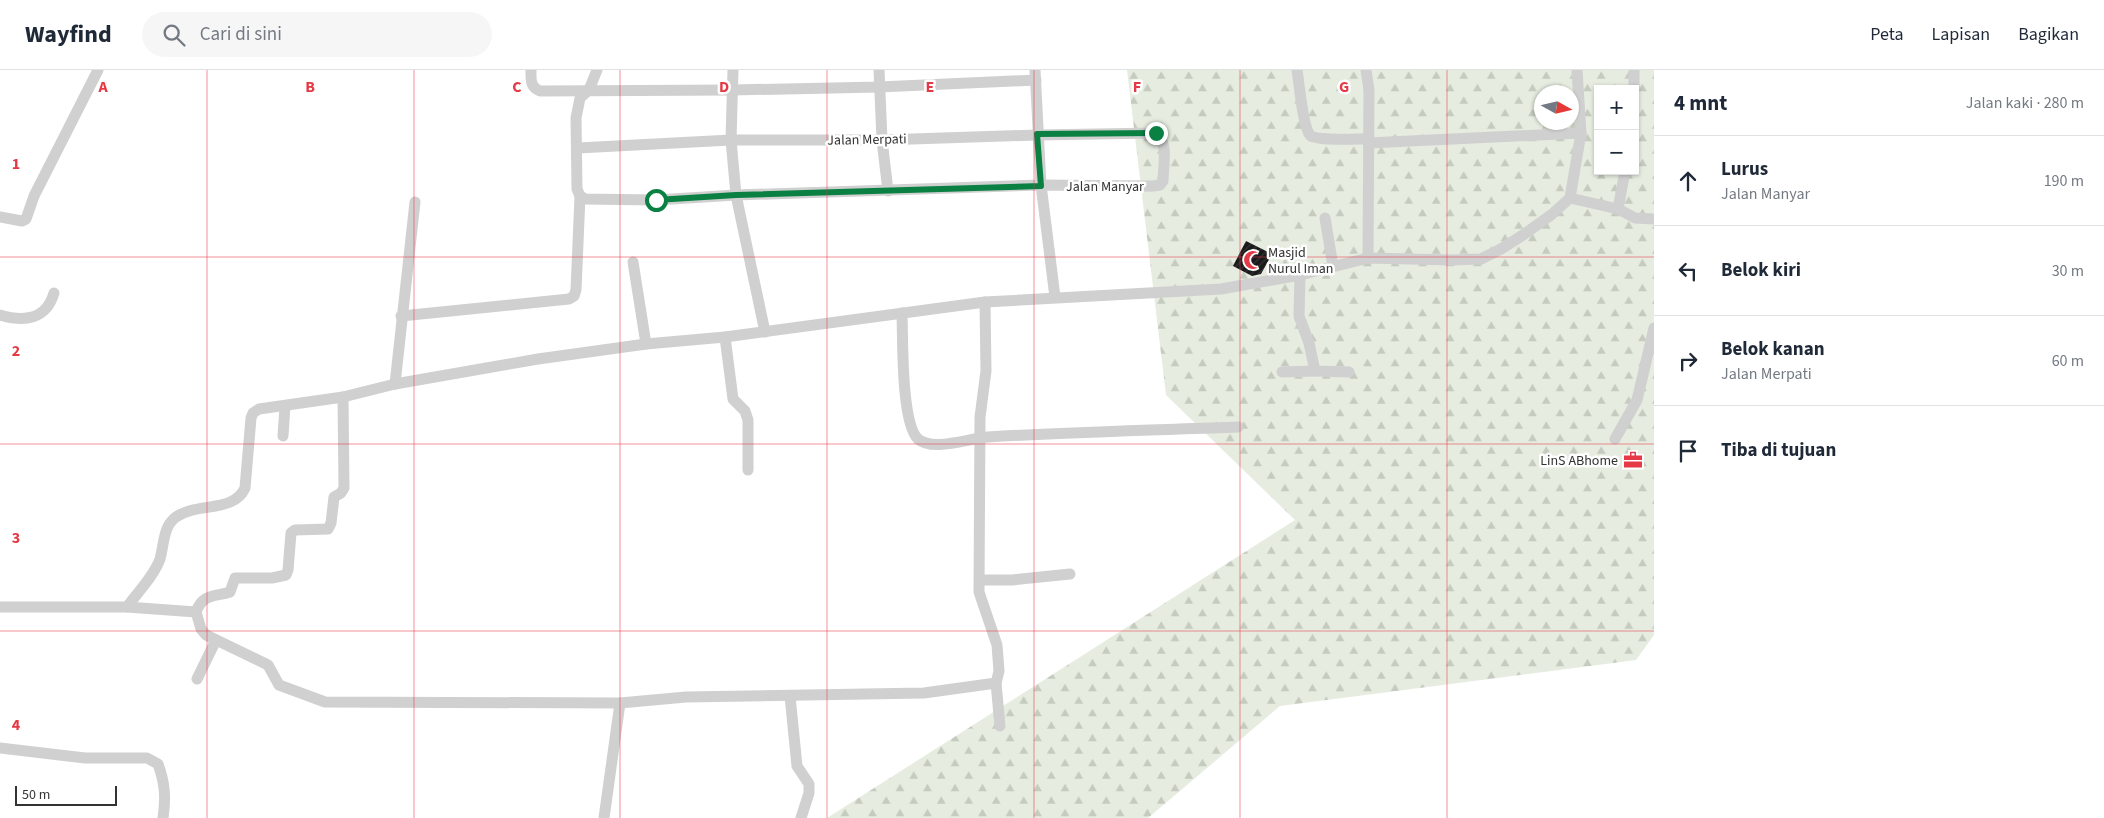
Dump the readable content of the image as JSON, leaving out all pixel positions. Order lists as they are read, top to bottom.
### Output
{
  "streets": {
    "street": ["Jalan Merpati", "Jalan Manyar"]
  },
  "crossings": [
    ["Jalan Merpati", "Jalan Manyar"]
  ],
  "places": {
    "mosque": ["Masjid Nurul Iman"],
    "office": ["LinS ABhome"]
  },
  "scale_bar": "50 m",
  "north": "right",
  "page": {
    "header": "Wayfind",
    "search": "Cari di sini",
    "nav": ["Peta", "Lapisan", "Bagikan"],
    "heading": ["4 mnt", "Jalan kaki · 280 m"],
    "map_buttons": ["+", "−"],
    "list": [
      ["Lurus", "Jalan Manyar", "190 m"],
      ["Belok kiri", "30 m"],
      ["Belok kanan", "Jalan Merpati", "60 m"],
      "Tiba di tujuan"
    ],
    "scale": "50 m"
  },
  "grid": {
    "columns": [
      "A",
      "B",
      "C",
      "D",
      "E",
      "F",
      "G"
    ],
    "rows": [
      "1",
      "2",
      "3",
      "4"
    ]
  }
}
